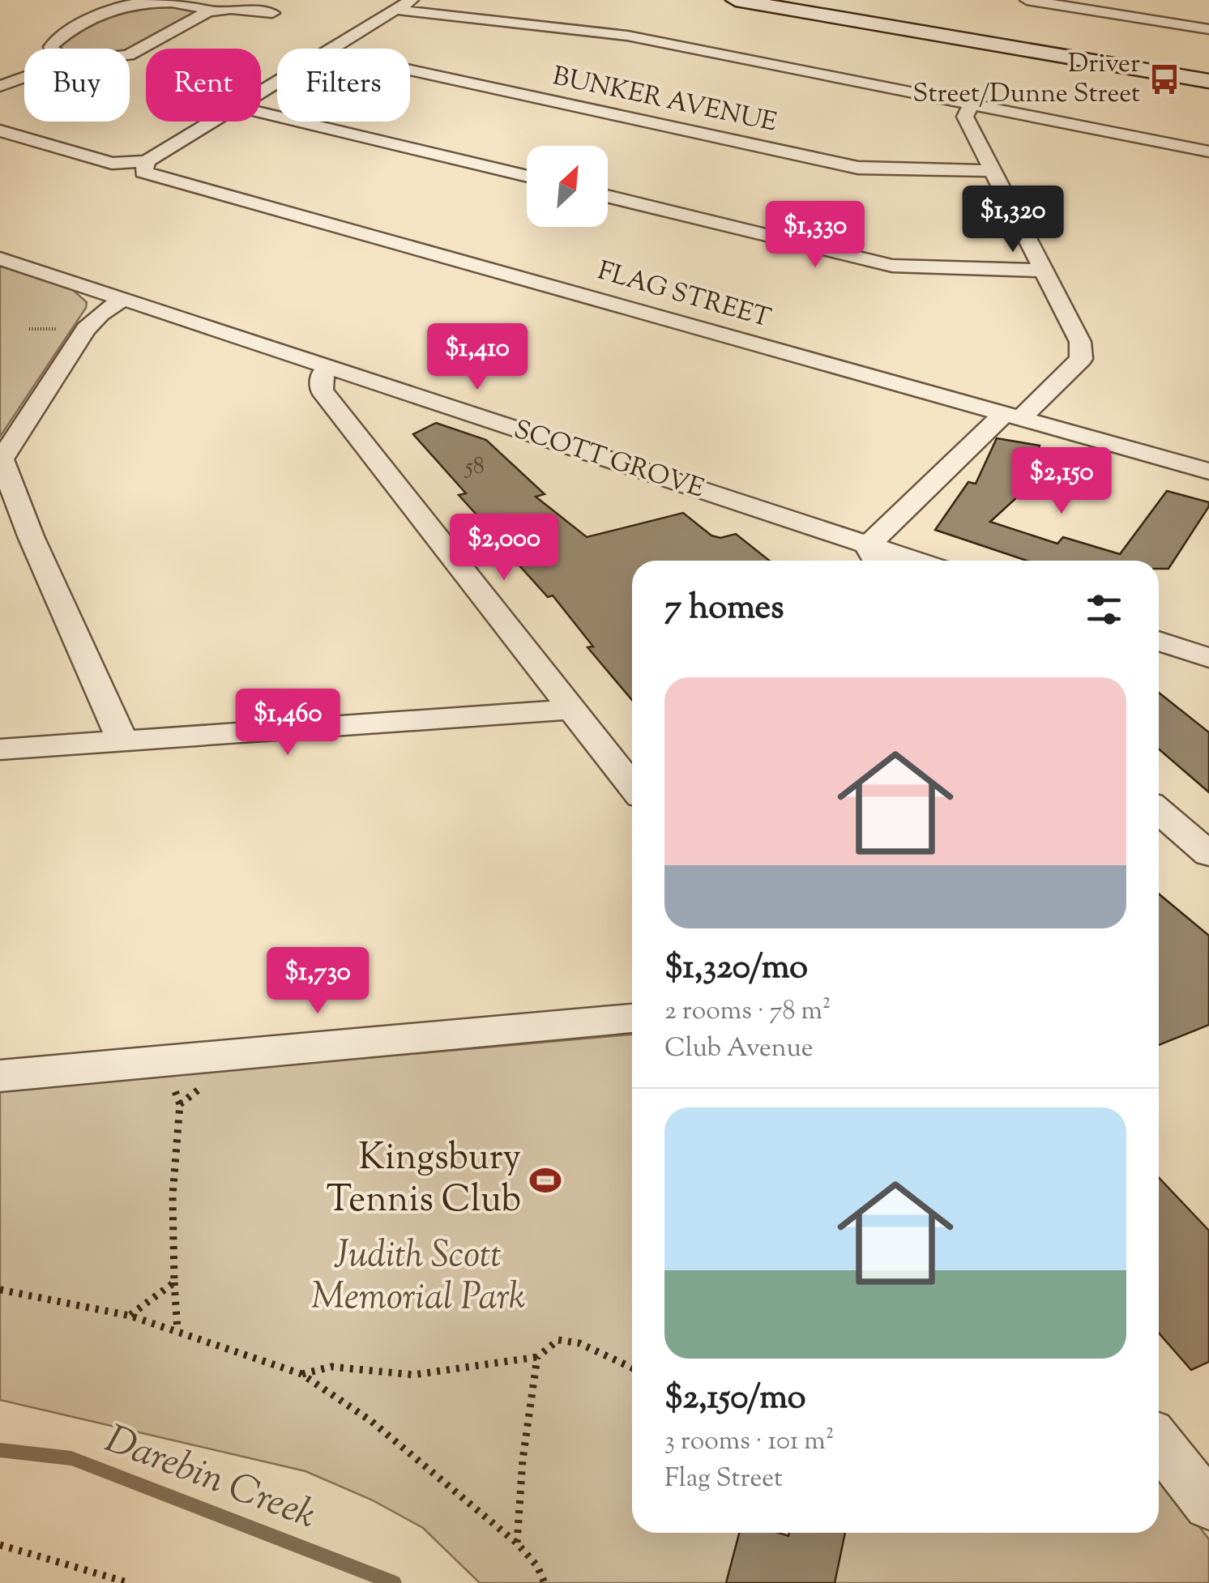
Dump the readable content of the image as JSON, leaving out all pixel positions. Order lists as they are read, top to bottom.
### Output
{
  "streets": {
    "street": ["BUNKER AVENUE", "FLAG STREET", "SCOTT GROVE"]
  },
  "water": ["Darebin Creek"],
  "parks": ["Judith Scott Memorial Park"],
  "places": {
    "bus stop": ["Driver Street/Dunne Street"],
    "sports": ["Kingsbury Tennis Club"]
  },
  "house_numbers": ["58"],
  "north": "top right",
  "page": {
    "chip": ["Buy", "Rent", "Filters"],
    "price": [
      "$1,320",
      "$1,330",
      "$1,410",
      "$2,150",
      "$2,000",
      "$1,460",
      "$1,730"
    ],
    "heading": "7 homes",
    "list": [
      {
        "name": "$1,320/mo",
        "note": "2 rooms · 78 m² · Club Avenue"
      },
      {
        "name": "$2,150/mo",
        "note": "3 rooms · 101 m² · Flag Street"
      }
    ]
  }
}
